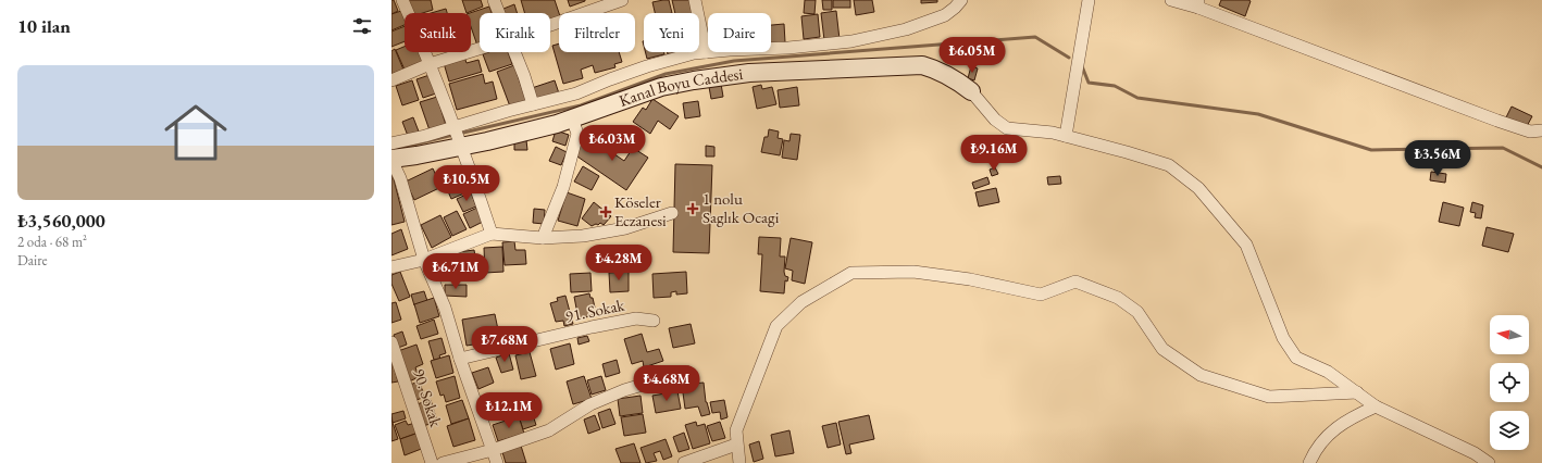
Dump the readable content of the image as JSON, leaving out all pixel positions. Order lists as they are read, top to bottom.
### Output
{
  "streets": {
    "street": ["Kanal Boyu Caddesi", "91. Sokak", "90. Sokak"]
  },
  "places": {
    "health": ["1 nolu Saglık Ocagi", "Köseler Eczanesi"]
  },
  "north": "left",
  "page": {
    "heading": "10 ilan",
    "chip": [
      "Satılık",
      "Kiralık",
      "Filtreler",
      "Yeni",
      "Daire"
    ],
    "price": [
      "₺6.05M",
      "₺6.03M",
      "₺9.16M",
      "₺3.56M",
      "₺10.5M",
      "₺4.28M",
      "₺6.71M",
      "₺7.68M",
      "₺4.68M",
      "₺12.1M"
    ],
    "list": [
      {
        "name": "₺3,560,000",
        "note": "2 oda · 68 m² · Daire"
      }
    ]
  }
}
